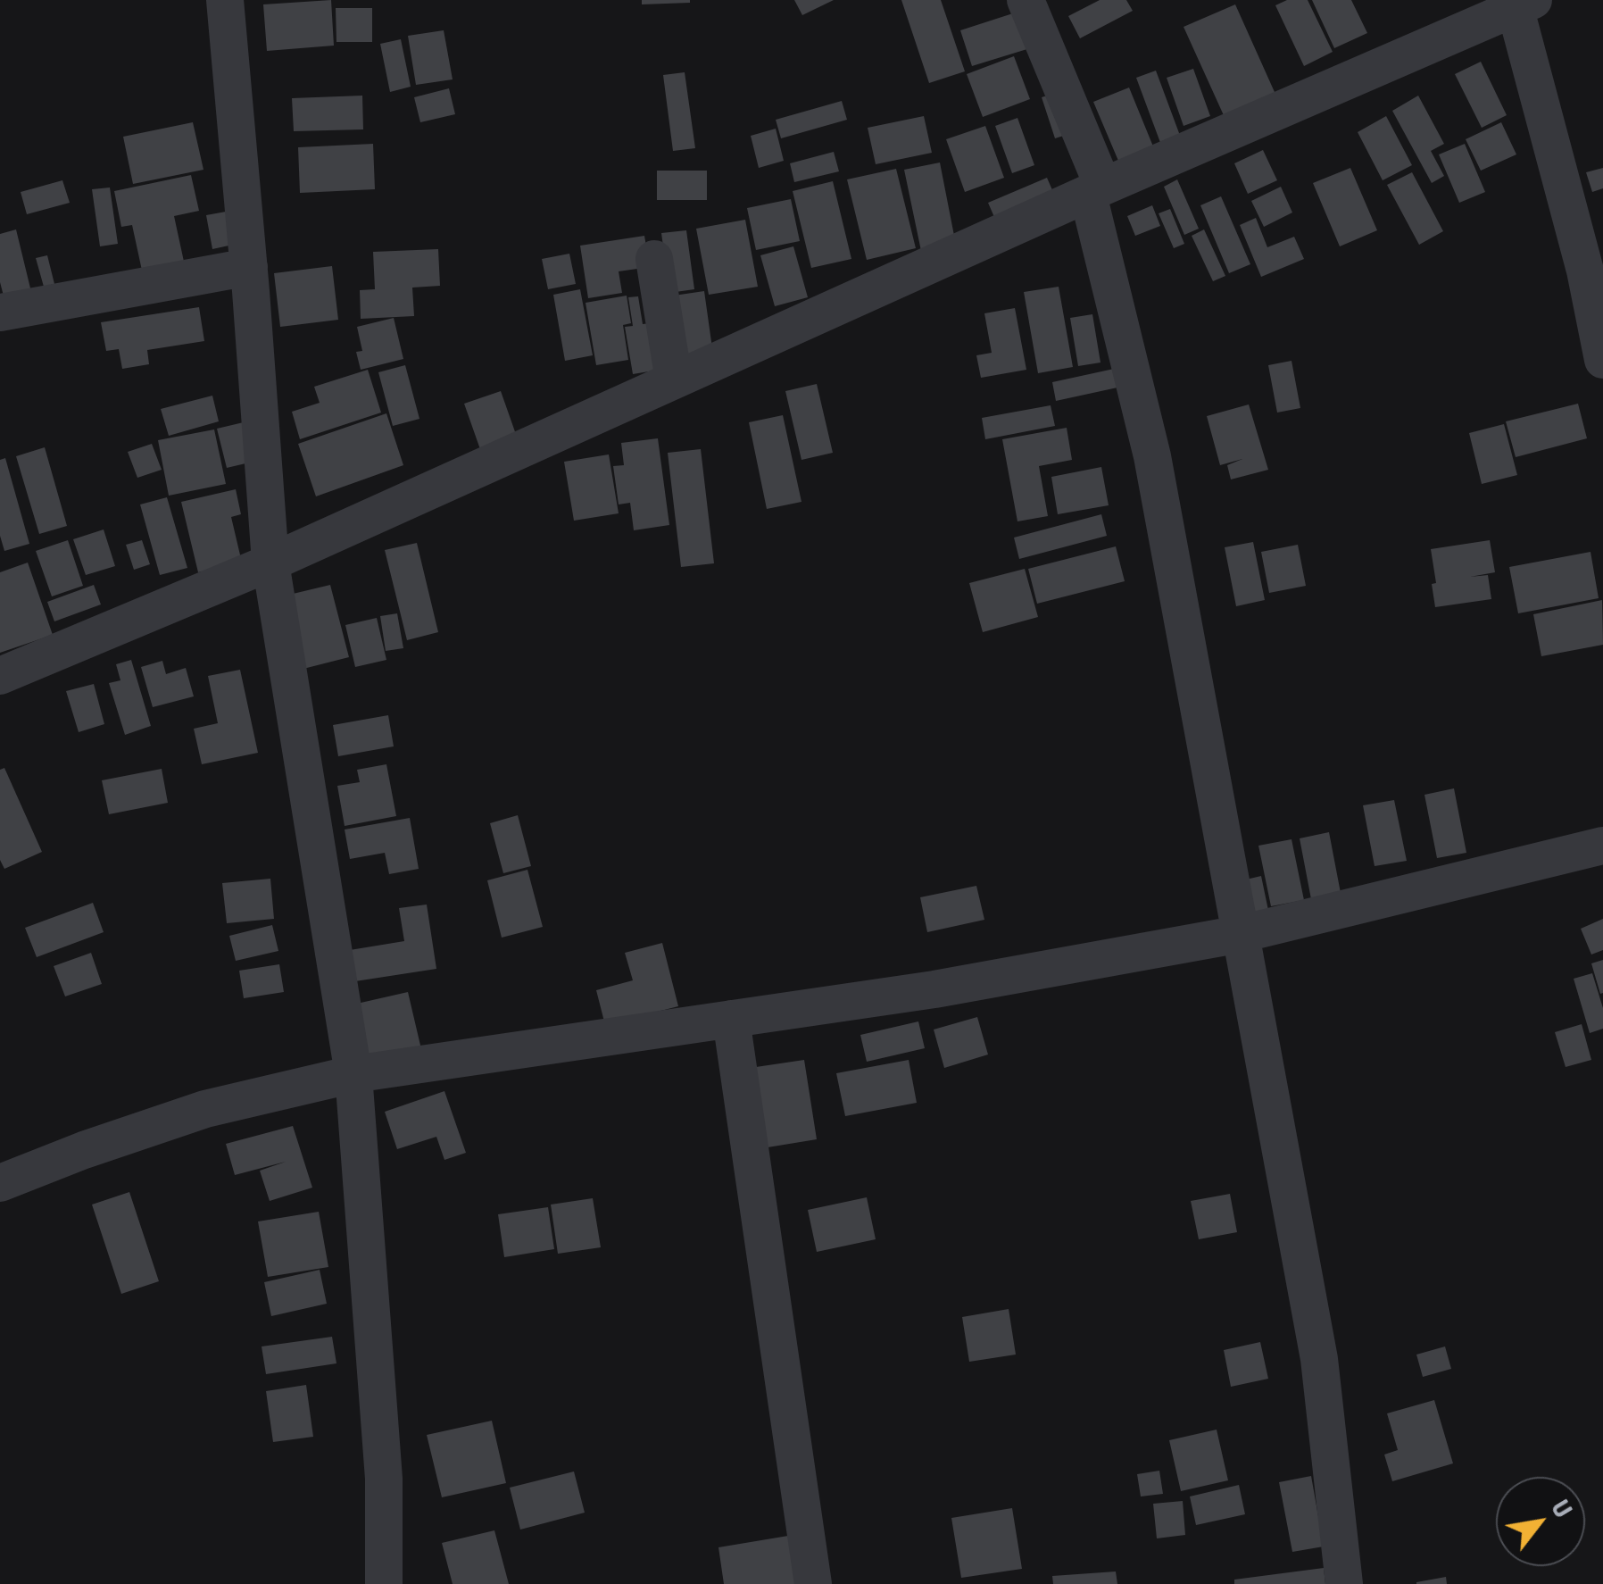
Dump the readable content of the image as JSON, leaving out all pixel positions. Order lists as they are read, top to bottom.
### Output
{
  "north": "top right"
}
